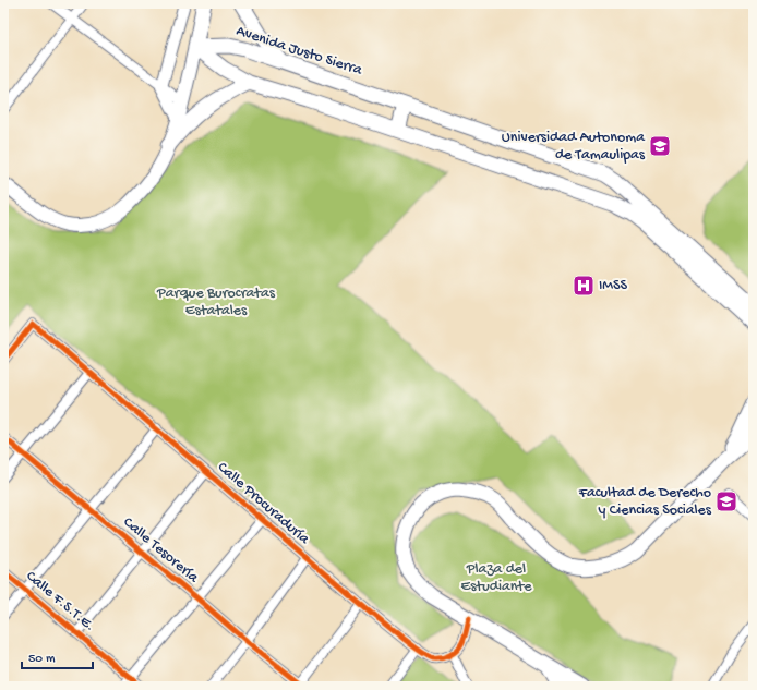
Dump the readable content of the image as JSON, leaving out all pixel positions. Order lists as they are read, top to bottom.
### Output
{
  "streets": {
    "main road": ["Avenida Justo Sierra"],
    "street": ["Calle Procuraduría", "Calle Tesorería", "Calle F.S.T.E."]
  },
  "parks": ["Parque Burocratas Estatales", "Plaza del Estudiante"],
  "places": {
    "school or university": ["Universidad Autonoma de Tamaulipas", "Facultad de Derecho y Ciencias Sociales"],
    "hospital": ["IMSS"]
  },
  "scale_bar": "50 m"
}
